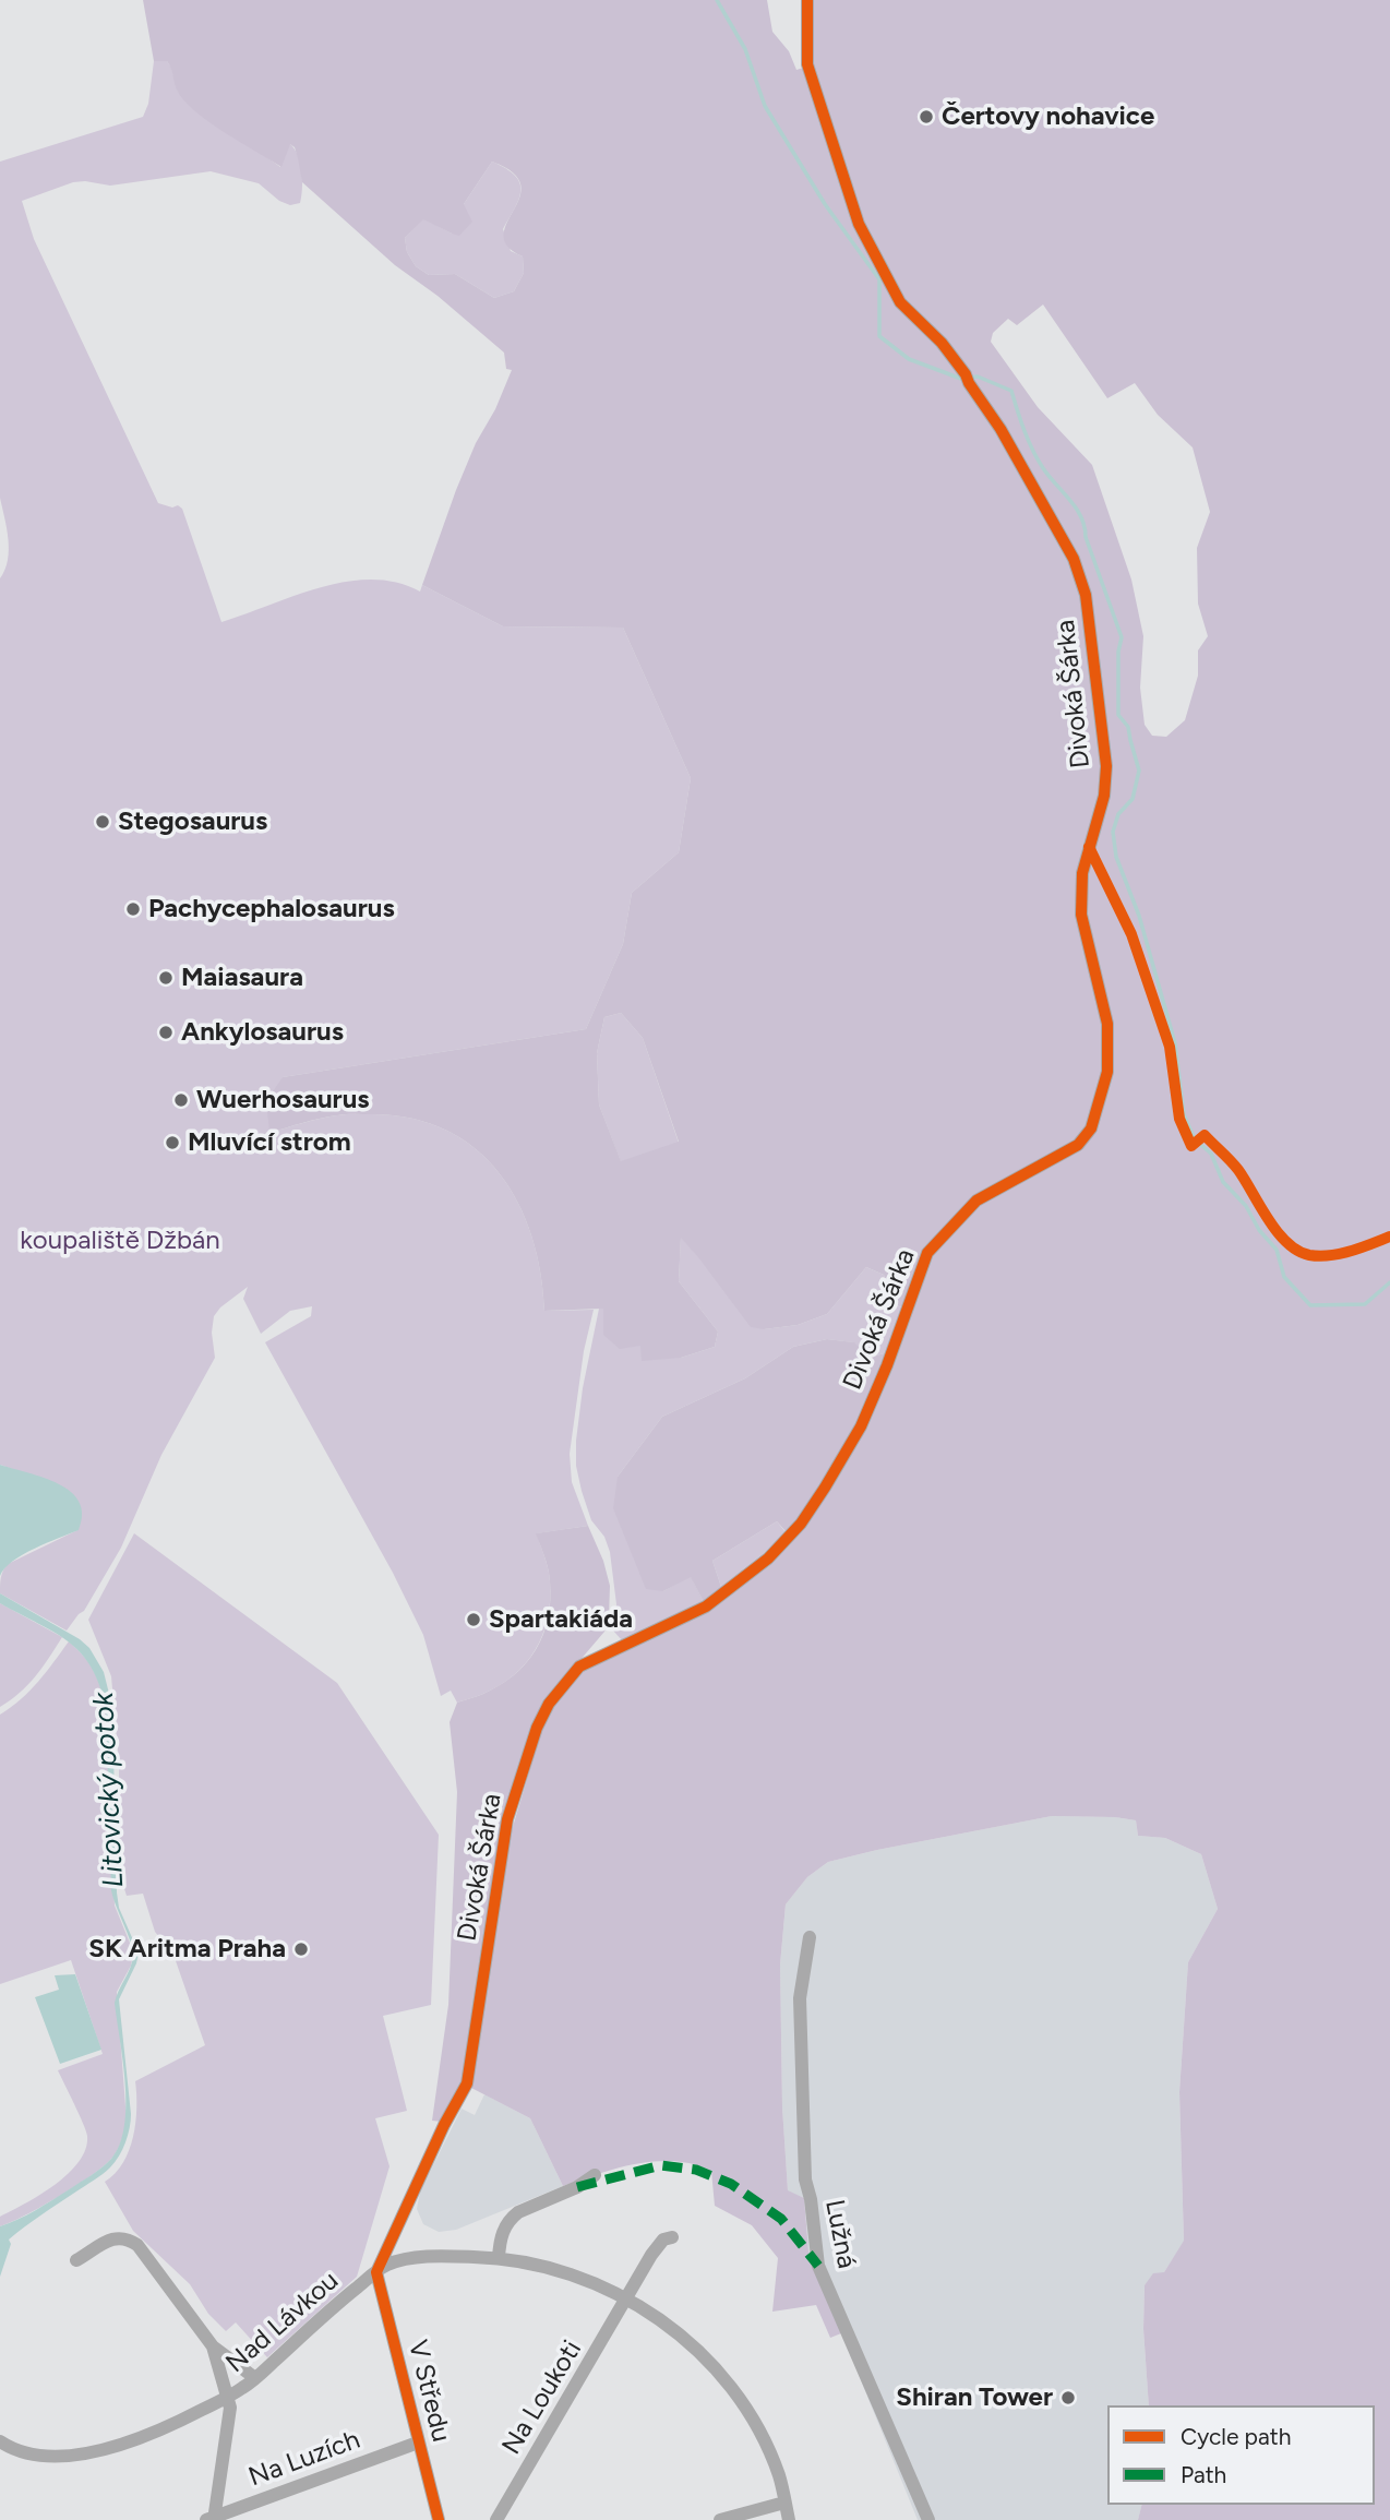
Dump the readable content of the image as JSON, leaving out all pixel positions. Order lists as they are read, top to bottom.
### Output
{
  "streets": {
    "street": [
      "Divoká Šárka",
      "Lužná",
      "Nad Lávkou",
      "V Středu",
      "Na Loukoti",
      "Na Luzích"
    ]
  },
  "crossings": [
    ["Divoká Šárka", "Nad Lávkou"],
    ["Divoká Šárka", "V Středu"],
    ["Nad Lávkou", "V Středu"],
    ["V Středu", "Na Luzích"]
  ],
  "water": ["Litovický potok"],
  "parks": ["koupaliště Džbán"],
  "places": [
    "Čertovy nohavice",
    "Stegosaurus",
    "Pachycephalosaurus",
    "Maiasaura",
    "Ankylosaurus",
    "Wuerhosaurus",
    "Mluvící strom",
    "Spartakiáda",
    "SK Aritma Praha",
    "Shiran Tower"
  ],
  "legend": ["Cycle path", "Path"]
}
